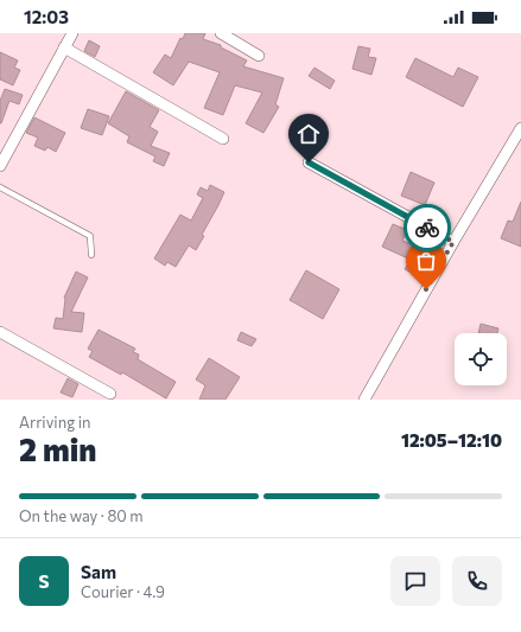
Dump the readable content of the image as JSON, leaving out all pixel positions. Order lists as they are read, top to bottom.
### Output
{
  "page": {
    "status": "12:03",
    "heading": ["2 min", "Arriving in", "12:05–12:10"],
    "panel": ["Sam", "Courier · 4.9"],
    "bar": "On the way · 80 m",
    "round": "S"
  }
}
